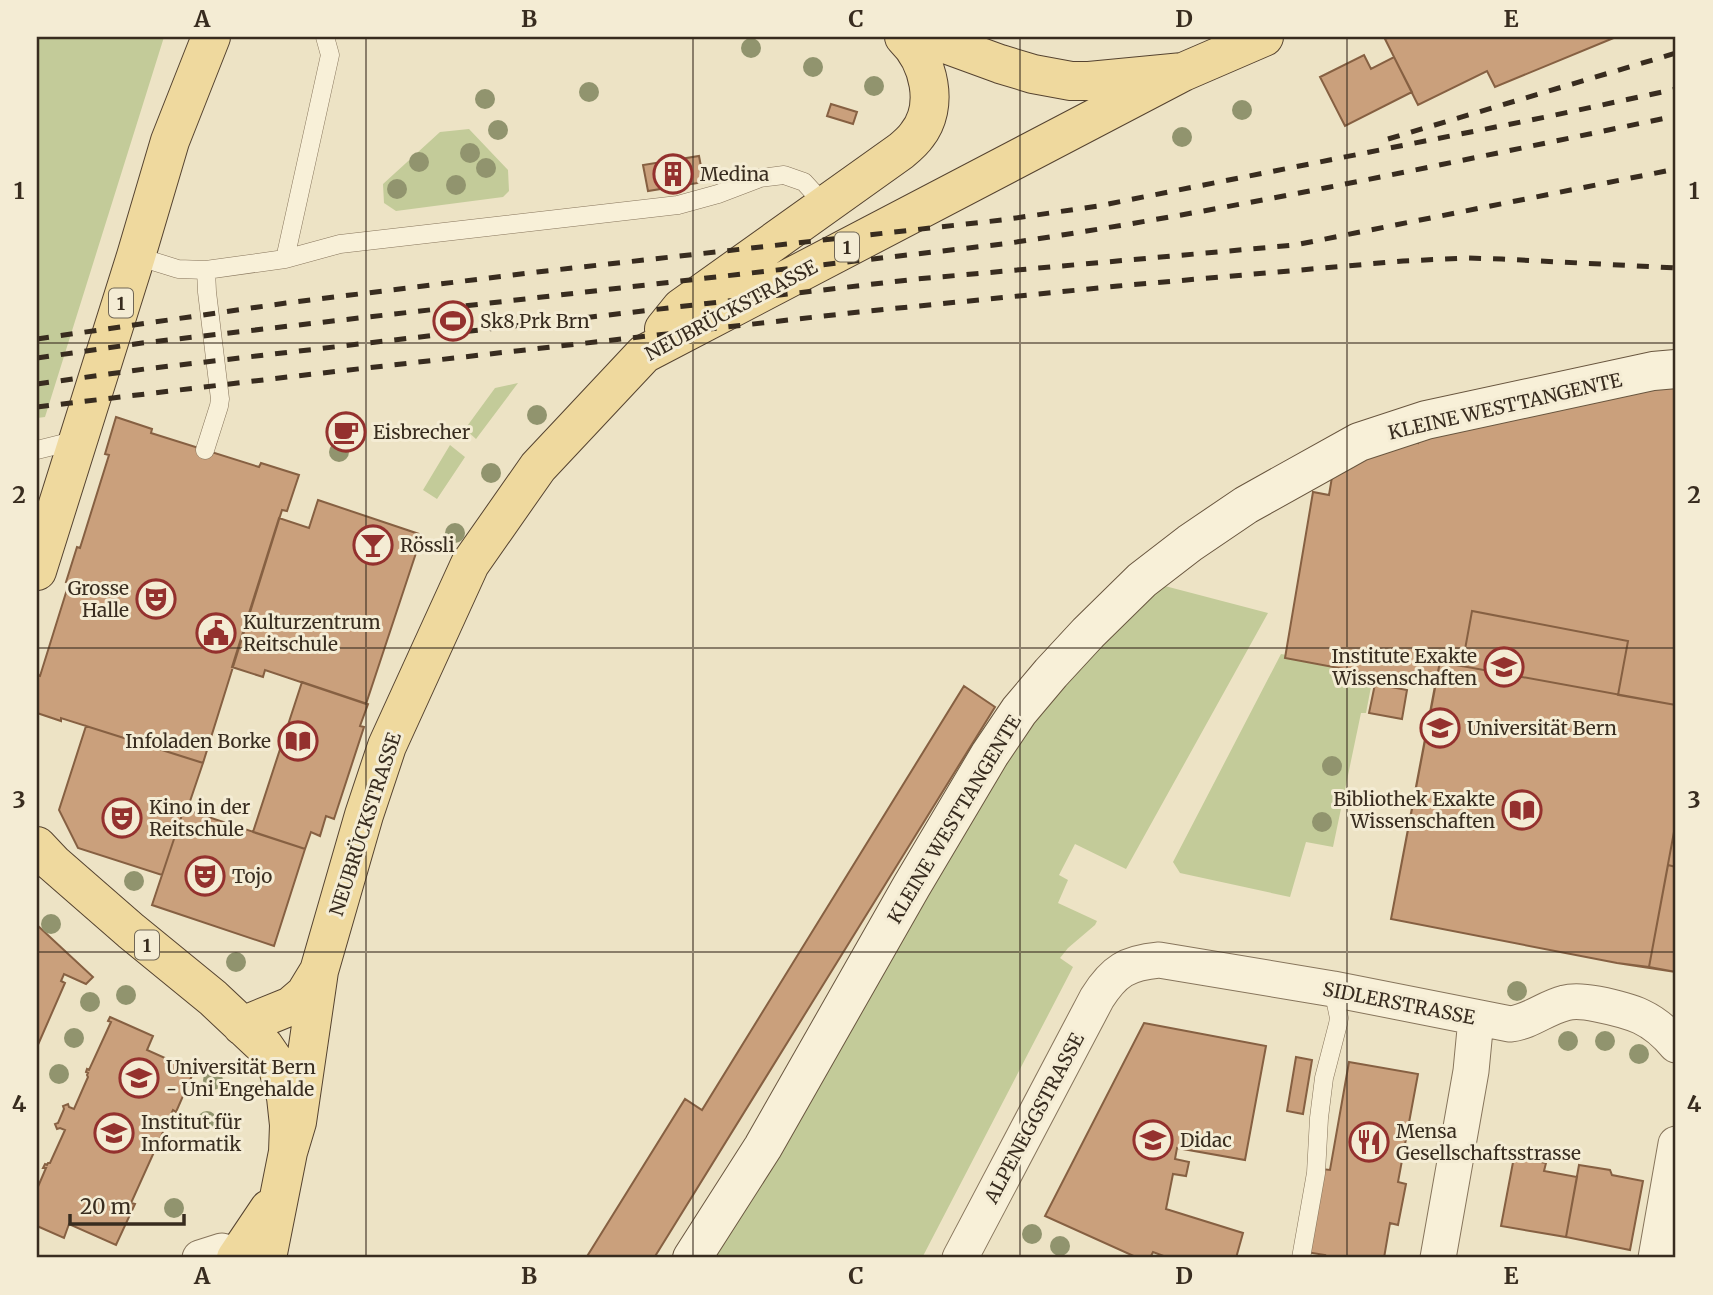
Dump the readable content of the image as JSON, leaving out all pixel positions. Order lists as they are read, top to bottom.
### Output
{
  "streets": {
    "main road": ["1", "NEUBRÜCKSTRASSE", "KLEINE WESTTANGENTE"],
    "street": ["SIDLERSTRASSE", "ALPENEGGSTRASSE"]
  },
  "crossings": [
    ["1", "NEUBRÜCKSTRASSE"],
    ["SIDLERSTRASSE", "ALPENEGGSTRASSE"]
  ],
  "places": {
    "building": ["Medina"],
    "sports": ["Sk8 Prk Brn"],
    "cafe": ["Eisbrecher"],
    "bar": ["Rössli"],
    "theatre": ["Grosse Halle", "Kino in der Reitschule", "Tojo"],
    "public building": ["Kulturzentrum Reitschule"],
    "school or university": [
      "Institute Exakte Wissenschaften",
      "Universität Bern",
      "Universität Bern - Uni Engehalde",
      "Institut für Informatik",
      "Didac"
    ],
    "library": ["Infoladen Borke", "Bibliothek Exakte Wissenschaften"],
    "restaurant": ["Mensa Gesellschaftsstrasse"]
  },
  "scale_bar": "20 m",
  "grid": {
    "columns": [
      "A",
      "B",
      "C",
      "D",
      "E"
    ],
    "rows": [
      "1",
      "2",
      "3",
      "4"
    ]
  }
}
